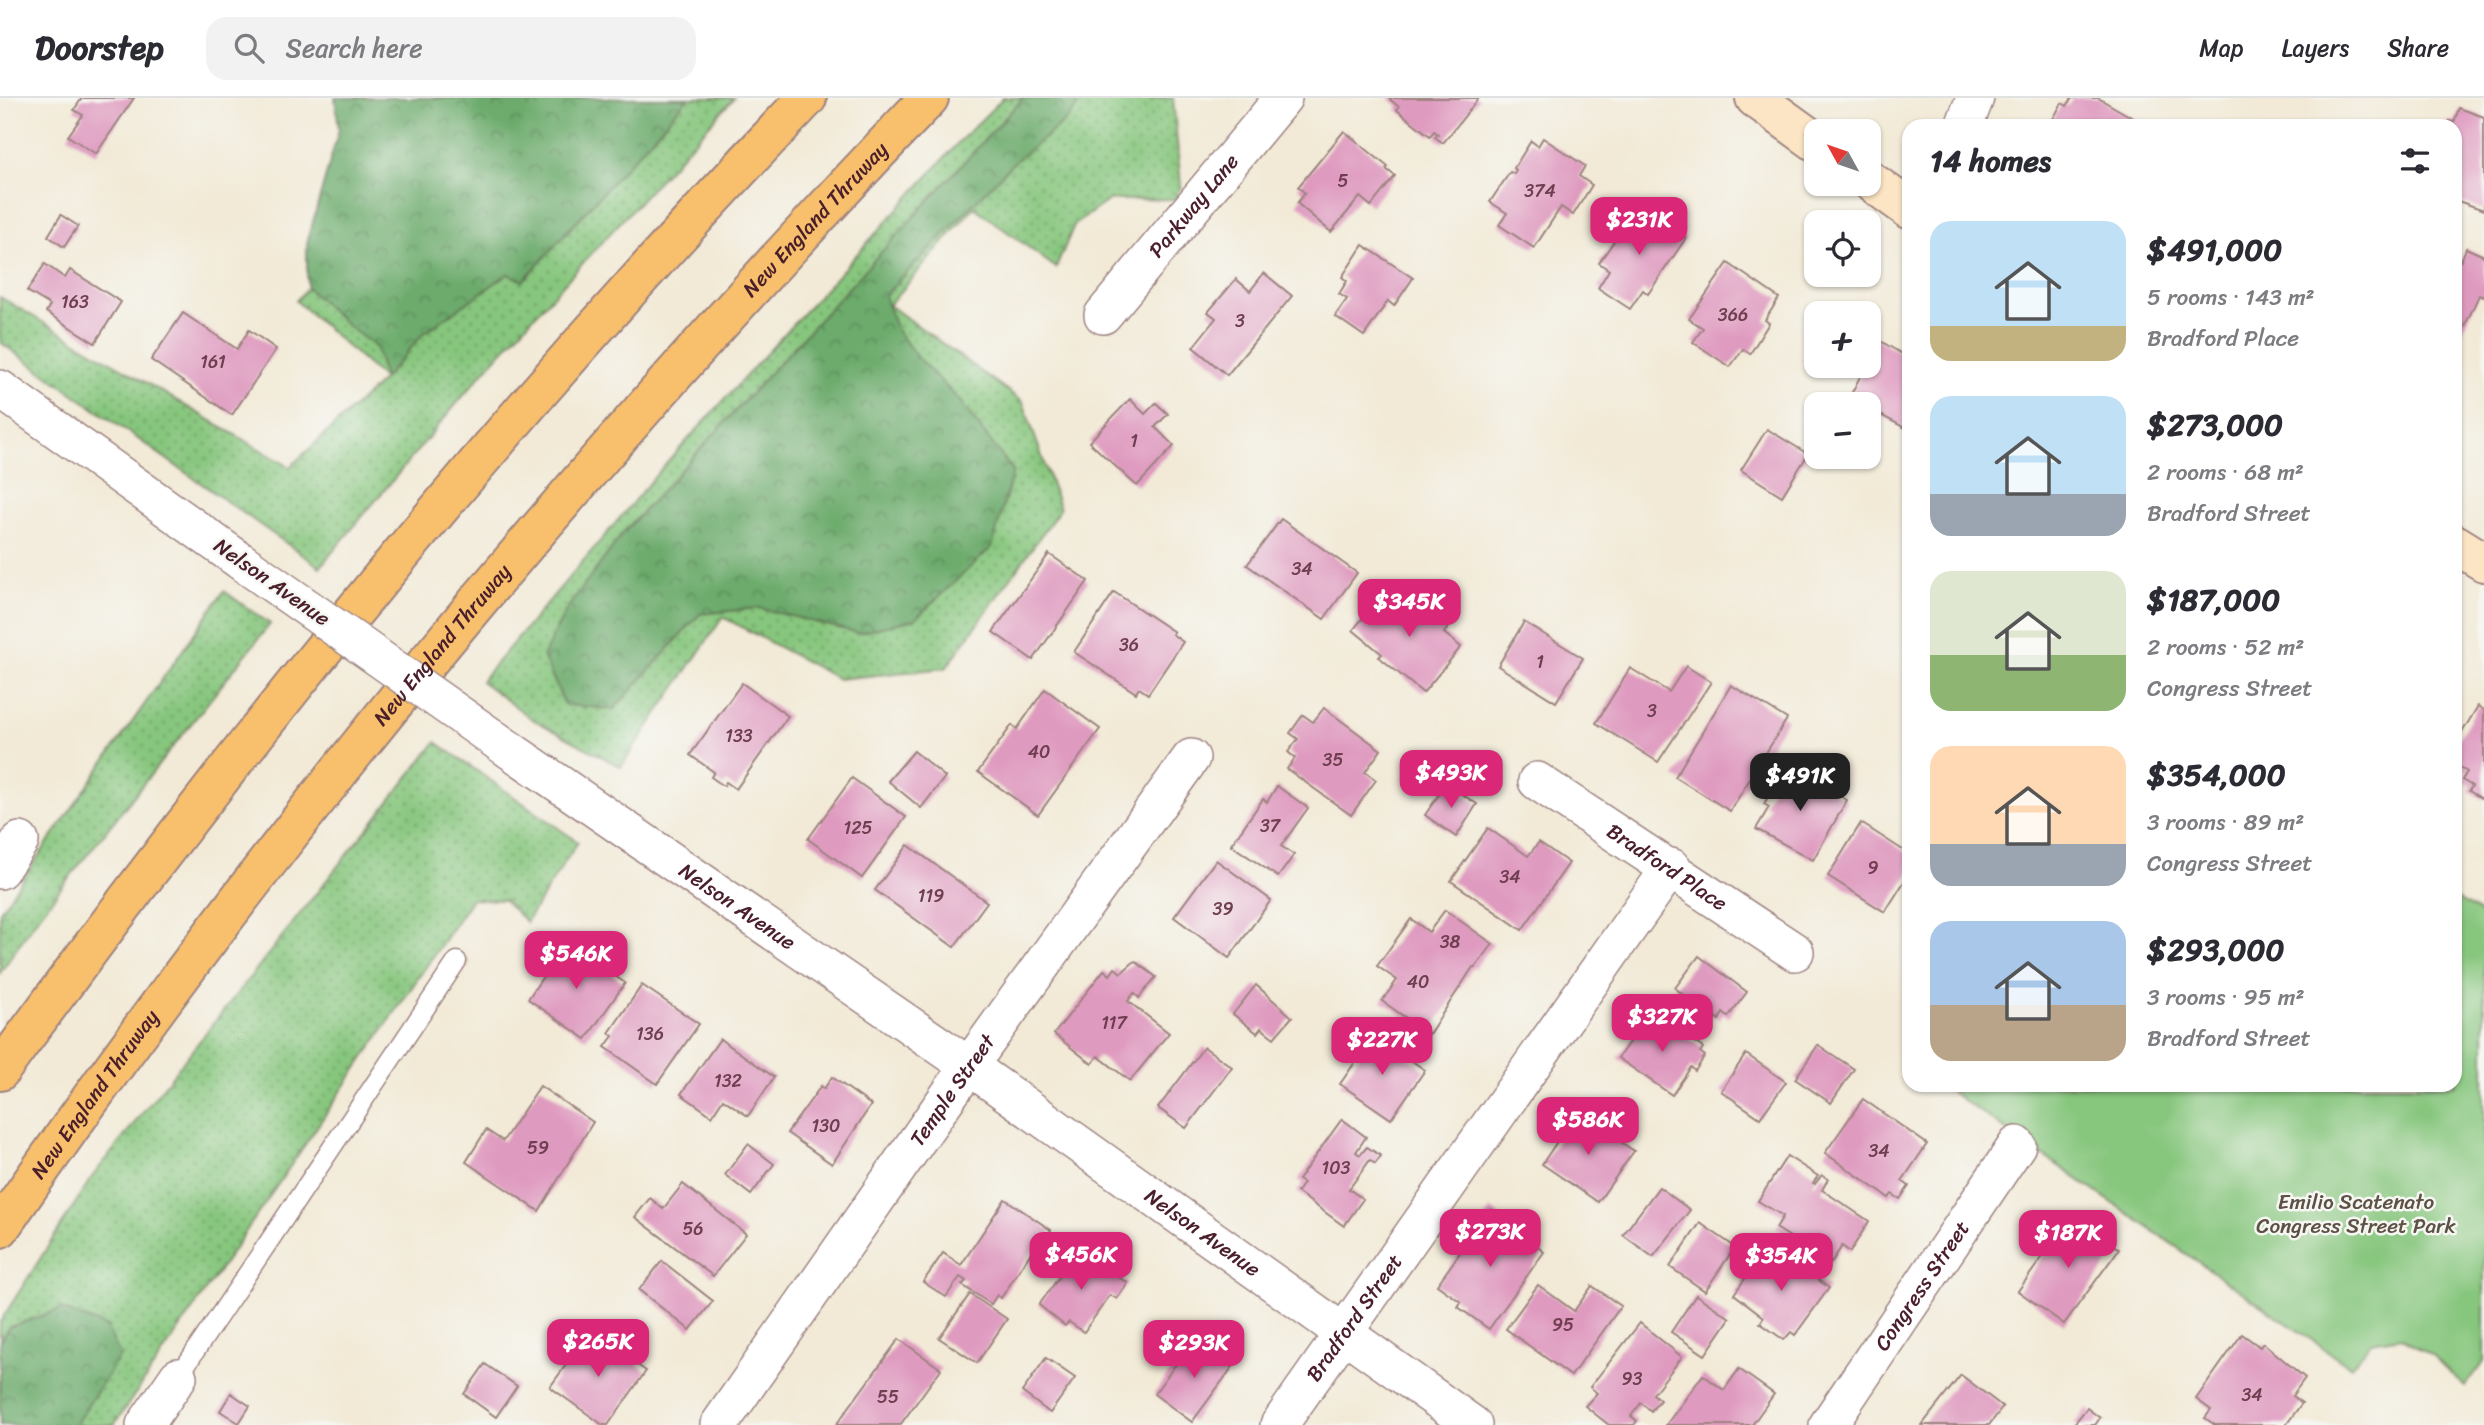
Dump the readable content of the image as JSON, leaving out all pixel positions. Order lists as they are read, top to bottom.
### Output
{
  "streets": {
    "highway": ["New England Thruway"],
    "street": [
      "Parkway Lane",
      "Nelson Avenue",
      "Bradford Place",
      "Temple Street",
      "Congress Street",
      "Bradford Street"
    ]
  },
  "crossings": [
    ["Nelson Avenue", "Temple Street"],
    ["Nelson Avenue", "Bradford Street"],
    ["Bradford Place", "Bradford Street"]
  ],
  "parks": ["Emilio Scatenato Congress Street Park"],
  "house_numbers": [
    "5",
    "374",
    "163",
    "366",
    "3",
    "161",
    "1",
    "34",
    "36",
    "1",
    "3",
    "133",
    "40",
    "35",
    "37",
    "125",
    "9",
    "34",
    "119",
    "39",
    "38",
    "40",
    "117",
    "136",
    "132",
    "130",
    "59",
    "34",
    "103",
    "56",
    "95",
    "93",
    "34",
    "55"
  ],
  "north": "top left",
  "page": {
    "header": "Doorstep",
    "search": "Search here",
    "nav": ["Map", "Layers", "Share"],
    "map_buttons": ["+", "−"],
    "heading": "14 homes",
    "price": [
      "$231K",
      "$345K",
      "$493K",
      "$491K",
      "$546K",
      "$327K",
      "$227K",
      "$586K",
      "$273K",
      "$187K",
      "$456K",
      "$354K",
      "$265K",
      "$293K"
    ],
    "list": [
      {
        "name": "$491,000",
        "note": "5 rooms · 143 m² · Bradford Place"
      },
      {
        "name": "$273,000",
        "note": "2 rooms · 68 m² · Bradford Street"
      },
      {
        "name": "$187,000",
        "note": "2 rooms · 52 m² · Congress Street"
      },
      {
        "name": "$354,000",
        "note": "3 rooms · 89 m² · Congress Street"
      },
      {
        "name": "$293,000",
        "note": "3 rooms · 95 m² · Bradford Street"
      }
    ]
  }
}
